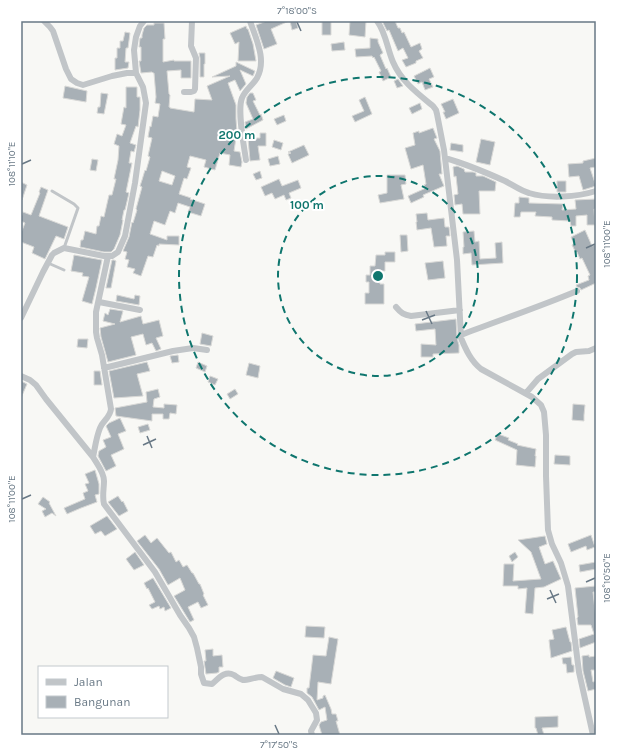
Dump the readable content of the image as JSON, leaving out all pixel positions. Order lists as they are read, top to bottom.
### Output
{
  "legend": ["Jalan", "Bangunan"],
  "coordinates": [
    "7°18'00\"S",
    "108°11'10\"E",
    "108°11'00\"E",
    "108°10'50\"E",
    "7°17'50\"S"
  ],
  "rings": ["200 m", "100 m"]
}
